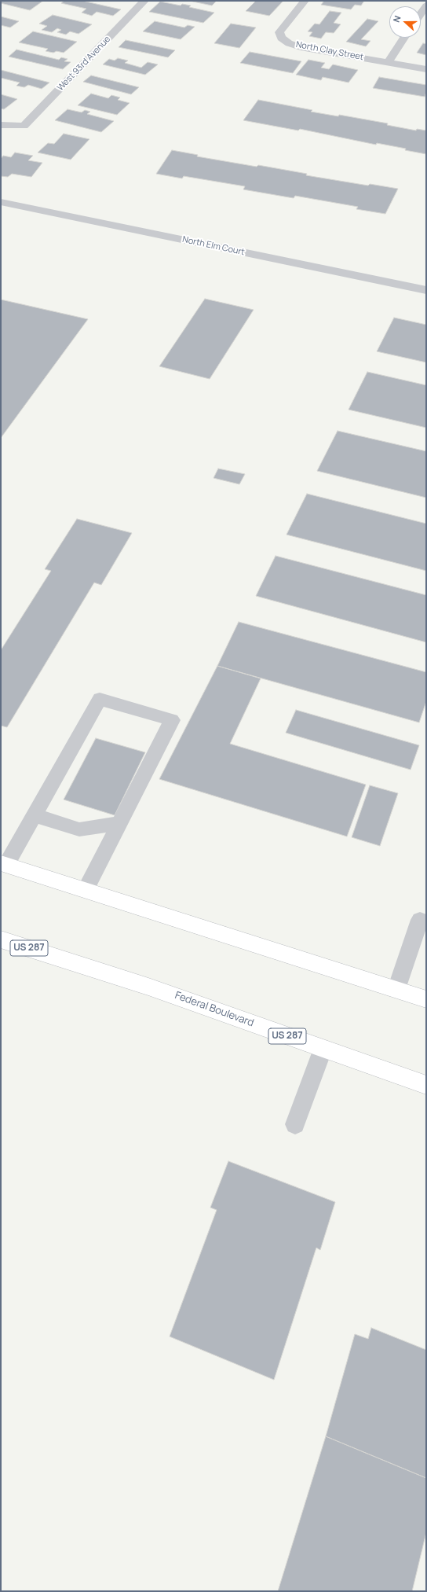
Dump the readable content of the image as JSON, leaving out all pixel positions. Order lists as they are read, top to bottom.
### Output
{
  "streets": {
    "main road": ["US 287", "Federal Boulevard"],
    "street": ["North Clay Street", "West 93rd Avenue", "North Elm Court"]
  },
  "north": "left"
}
